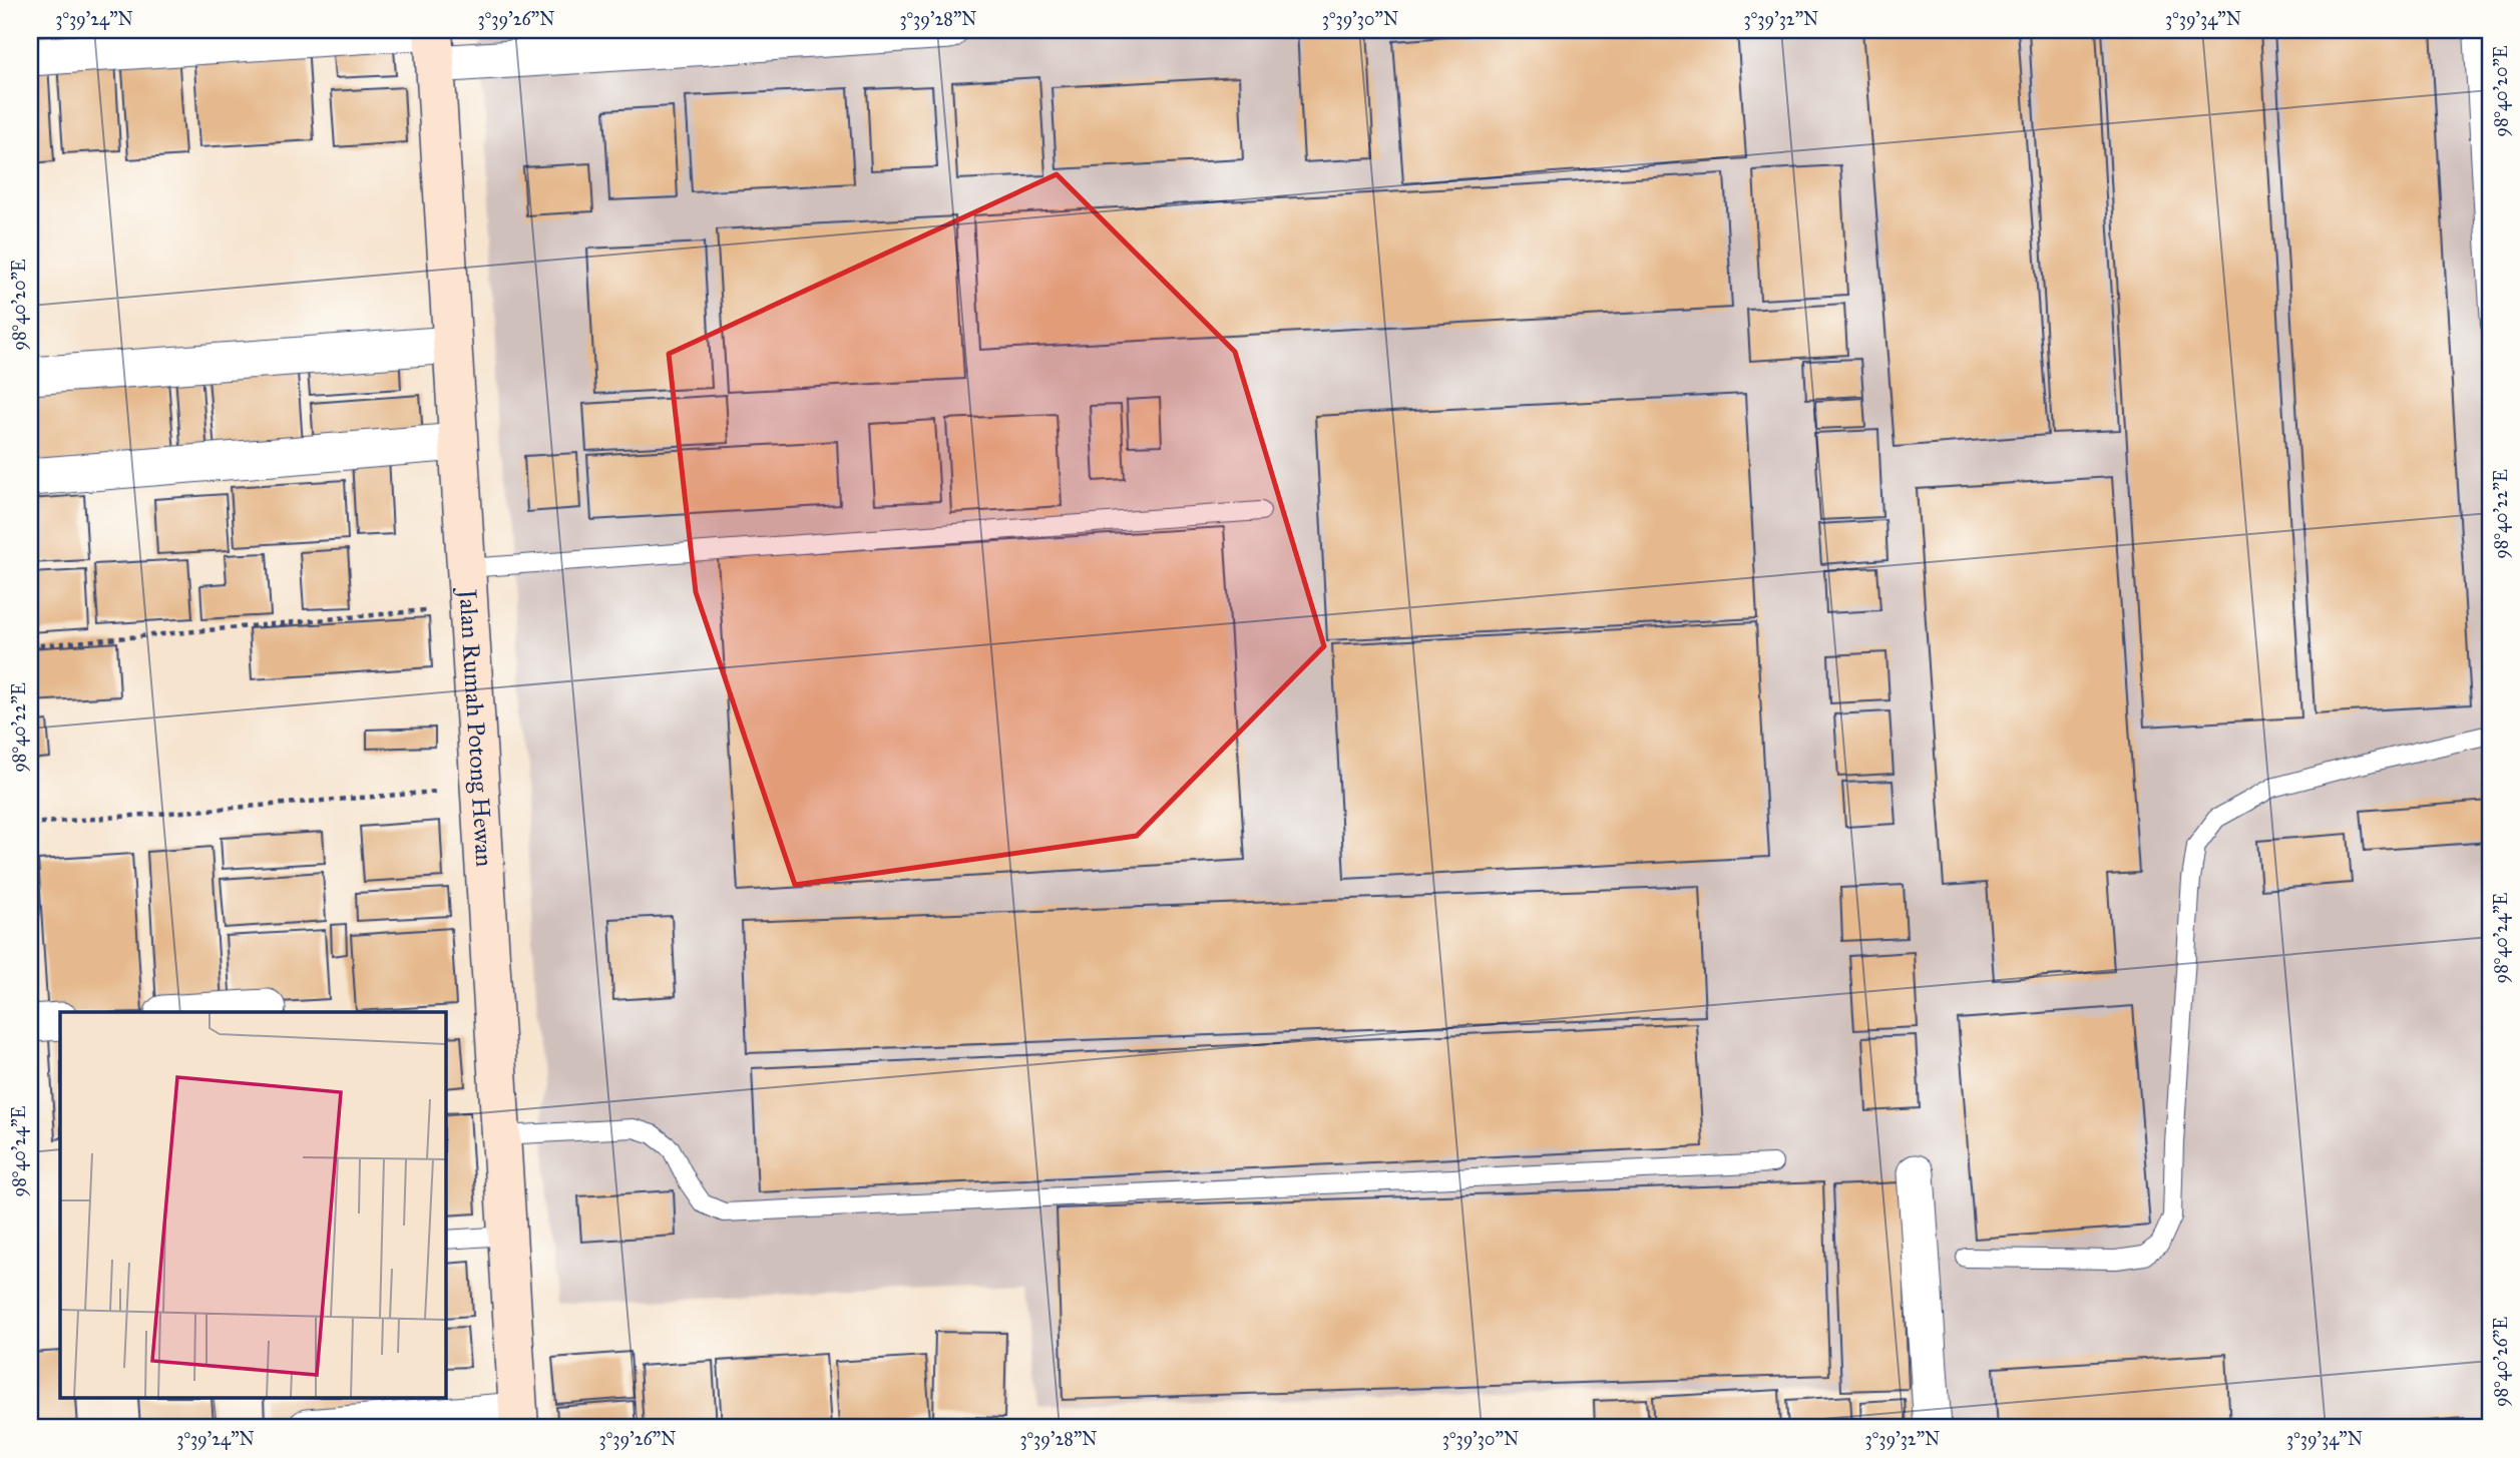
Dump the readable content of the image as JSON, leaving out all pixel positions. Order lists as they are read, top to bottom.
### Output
{
  "streets": {
    "street": ["Jalan Rumah Potong Hewan"]
  },
  "coordinates": [
    "3°39'24\"N",
    "3°39'26\"N",
    "3°39'28\"N",
    "3°39'30\"N",
    "3°39'32\"N",
    "3°39'34\"N",
    "98°40'20\"E",
    "98°40'22\"E",
    "98°40'24\"E",
    "98°40'26\"E"
  ]
}
